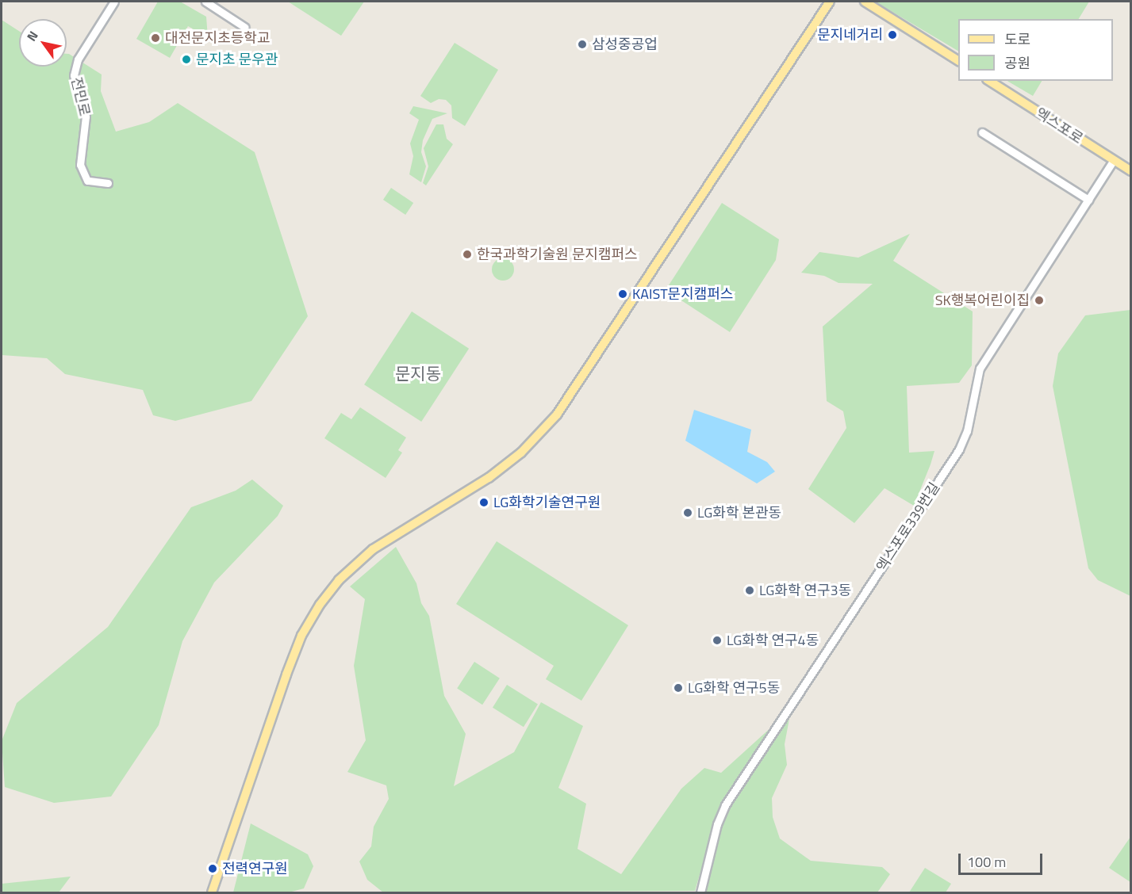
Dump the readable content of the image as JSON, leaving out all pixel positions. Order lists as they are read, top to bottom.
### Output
{
  "streets": {
    "main road": ["엑스포로"],
    "street": ["전민로", "엑스포로339번길"]
  },
  "crossings": [
    ["엑스포로", "엑스포로339번길"]
  ],
  "districts": ["문지동"],
  "places": [
    "문지네거리",
    "대전문지초등학교",
    "삼성중공업",
    "문지초 문우관",
    "한국과학기술원 문지캠퍼스",
    "KAIST문지캠퍼스",
    "SK행복어린이집",
    "LG화학기술연구원",
    "LG화학 본관동",
    "LG화학 연구3동",
    "LG화학 연구4동",
    "LG화학 연구5동",
    "전력연구원"
  ],
  "legend": ["도로", "공원"],
  "scale_bar": "100 m",
  "north": "top left"
}
